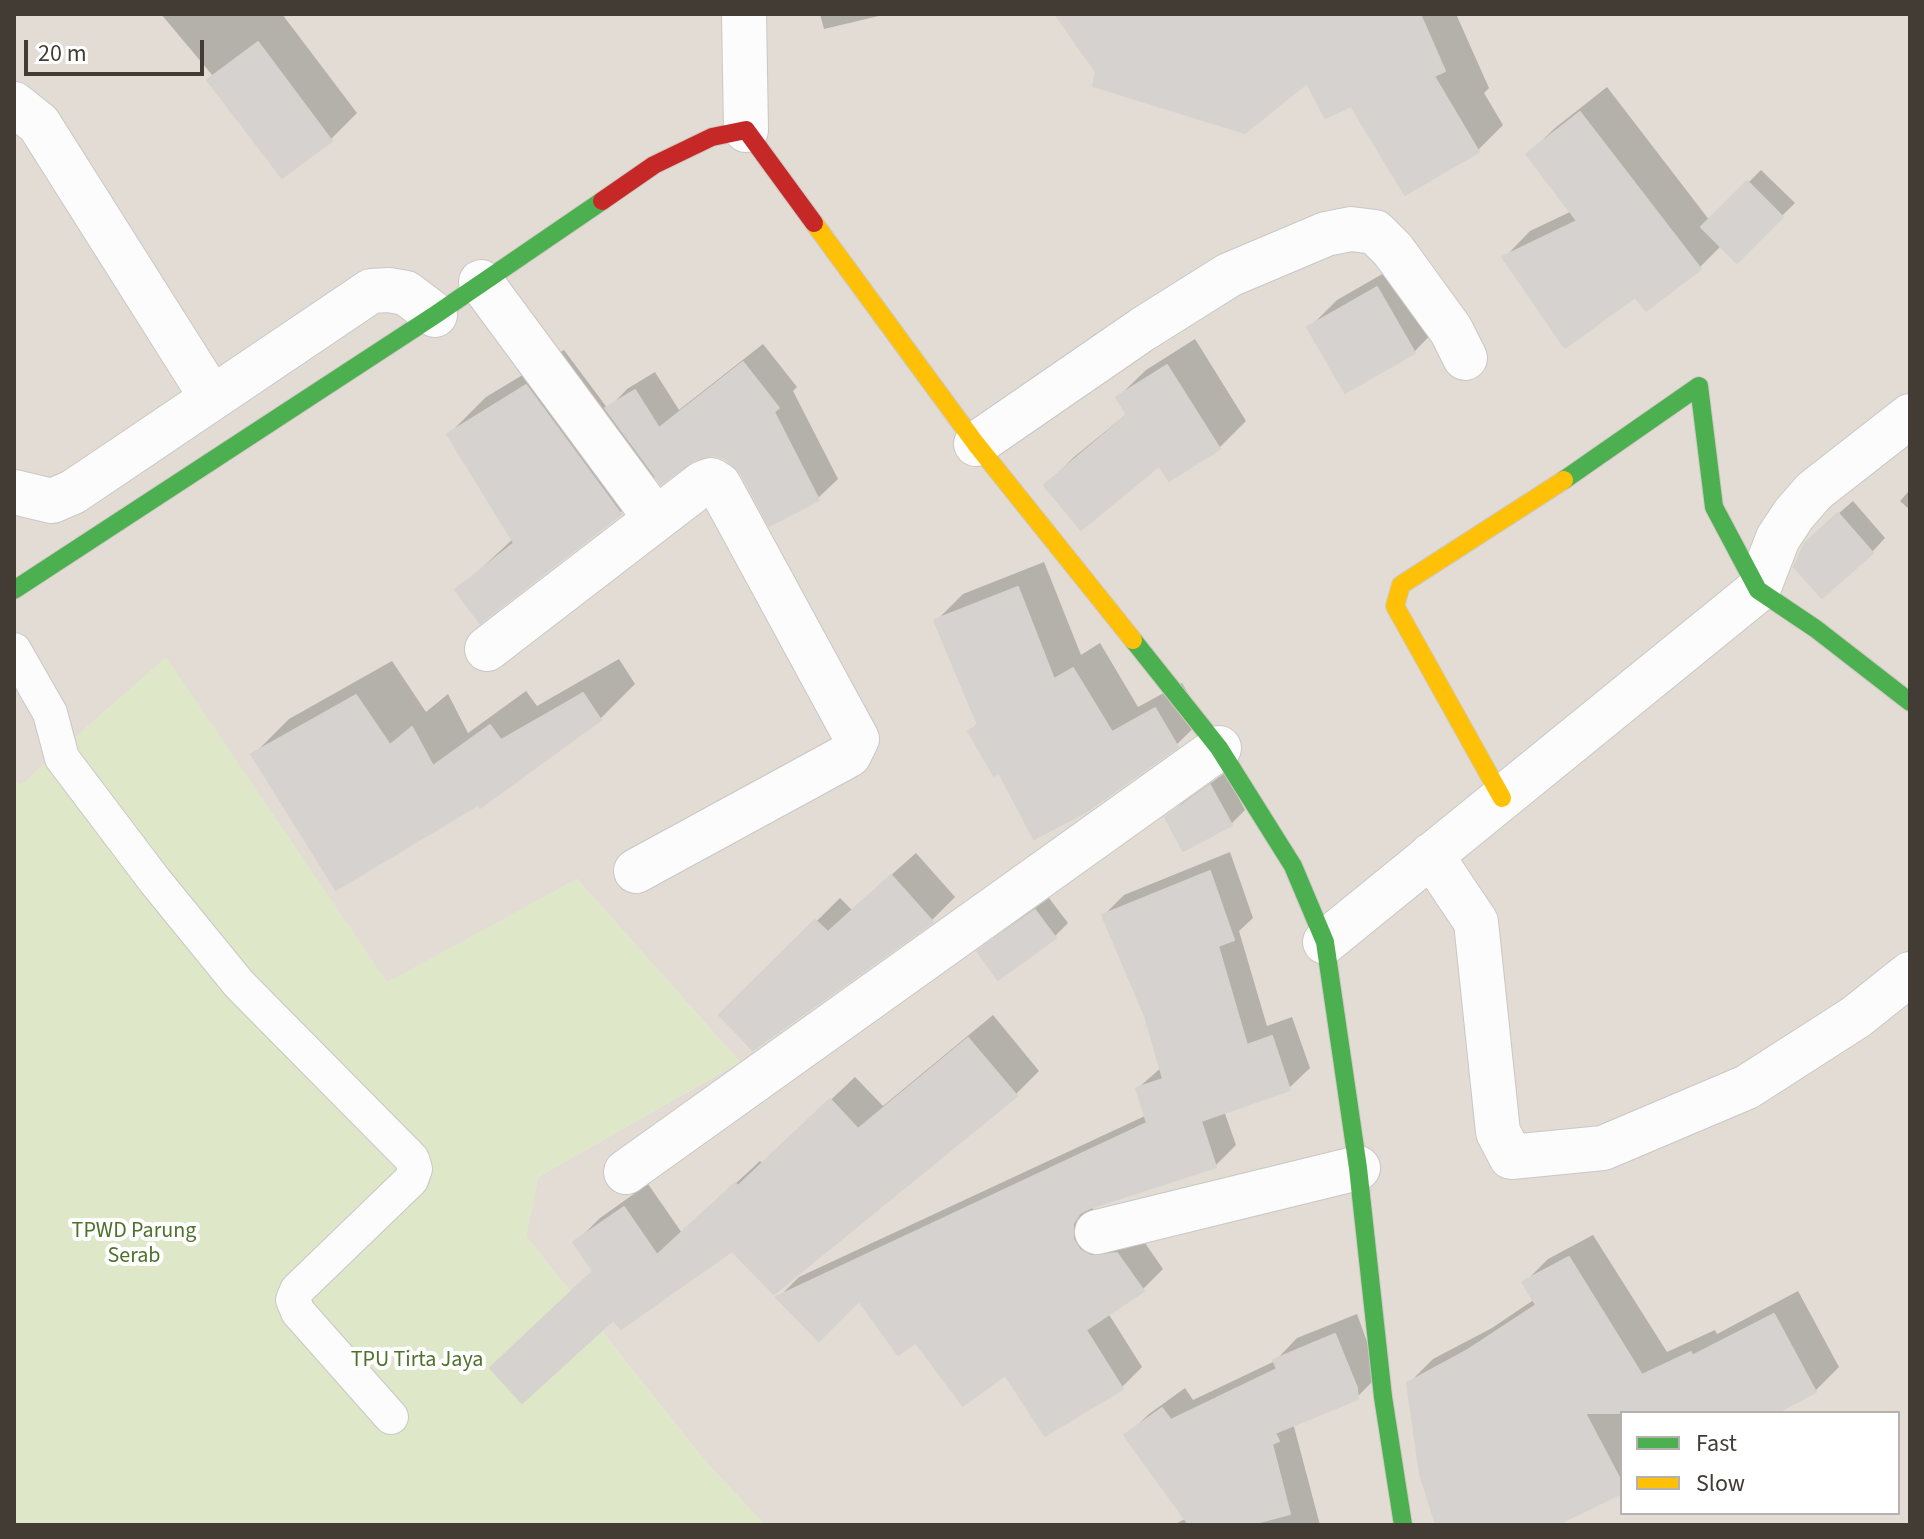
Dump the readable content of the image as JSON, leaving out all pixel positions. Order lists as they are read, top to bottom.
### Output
{
  "parks": ["TPWD Parung Serab", "TPU Tirta Jaya"],
  "legend": ["Fast", "Slow"],
  "scale_bar": "20 m"
}
